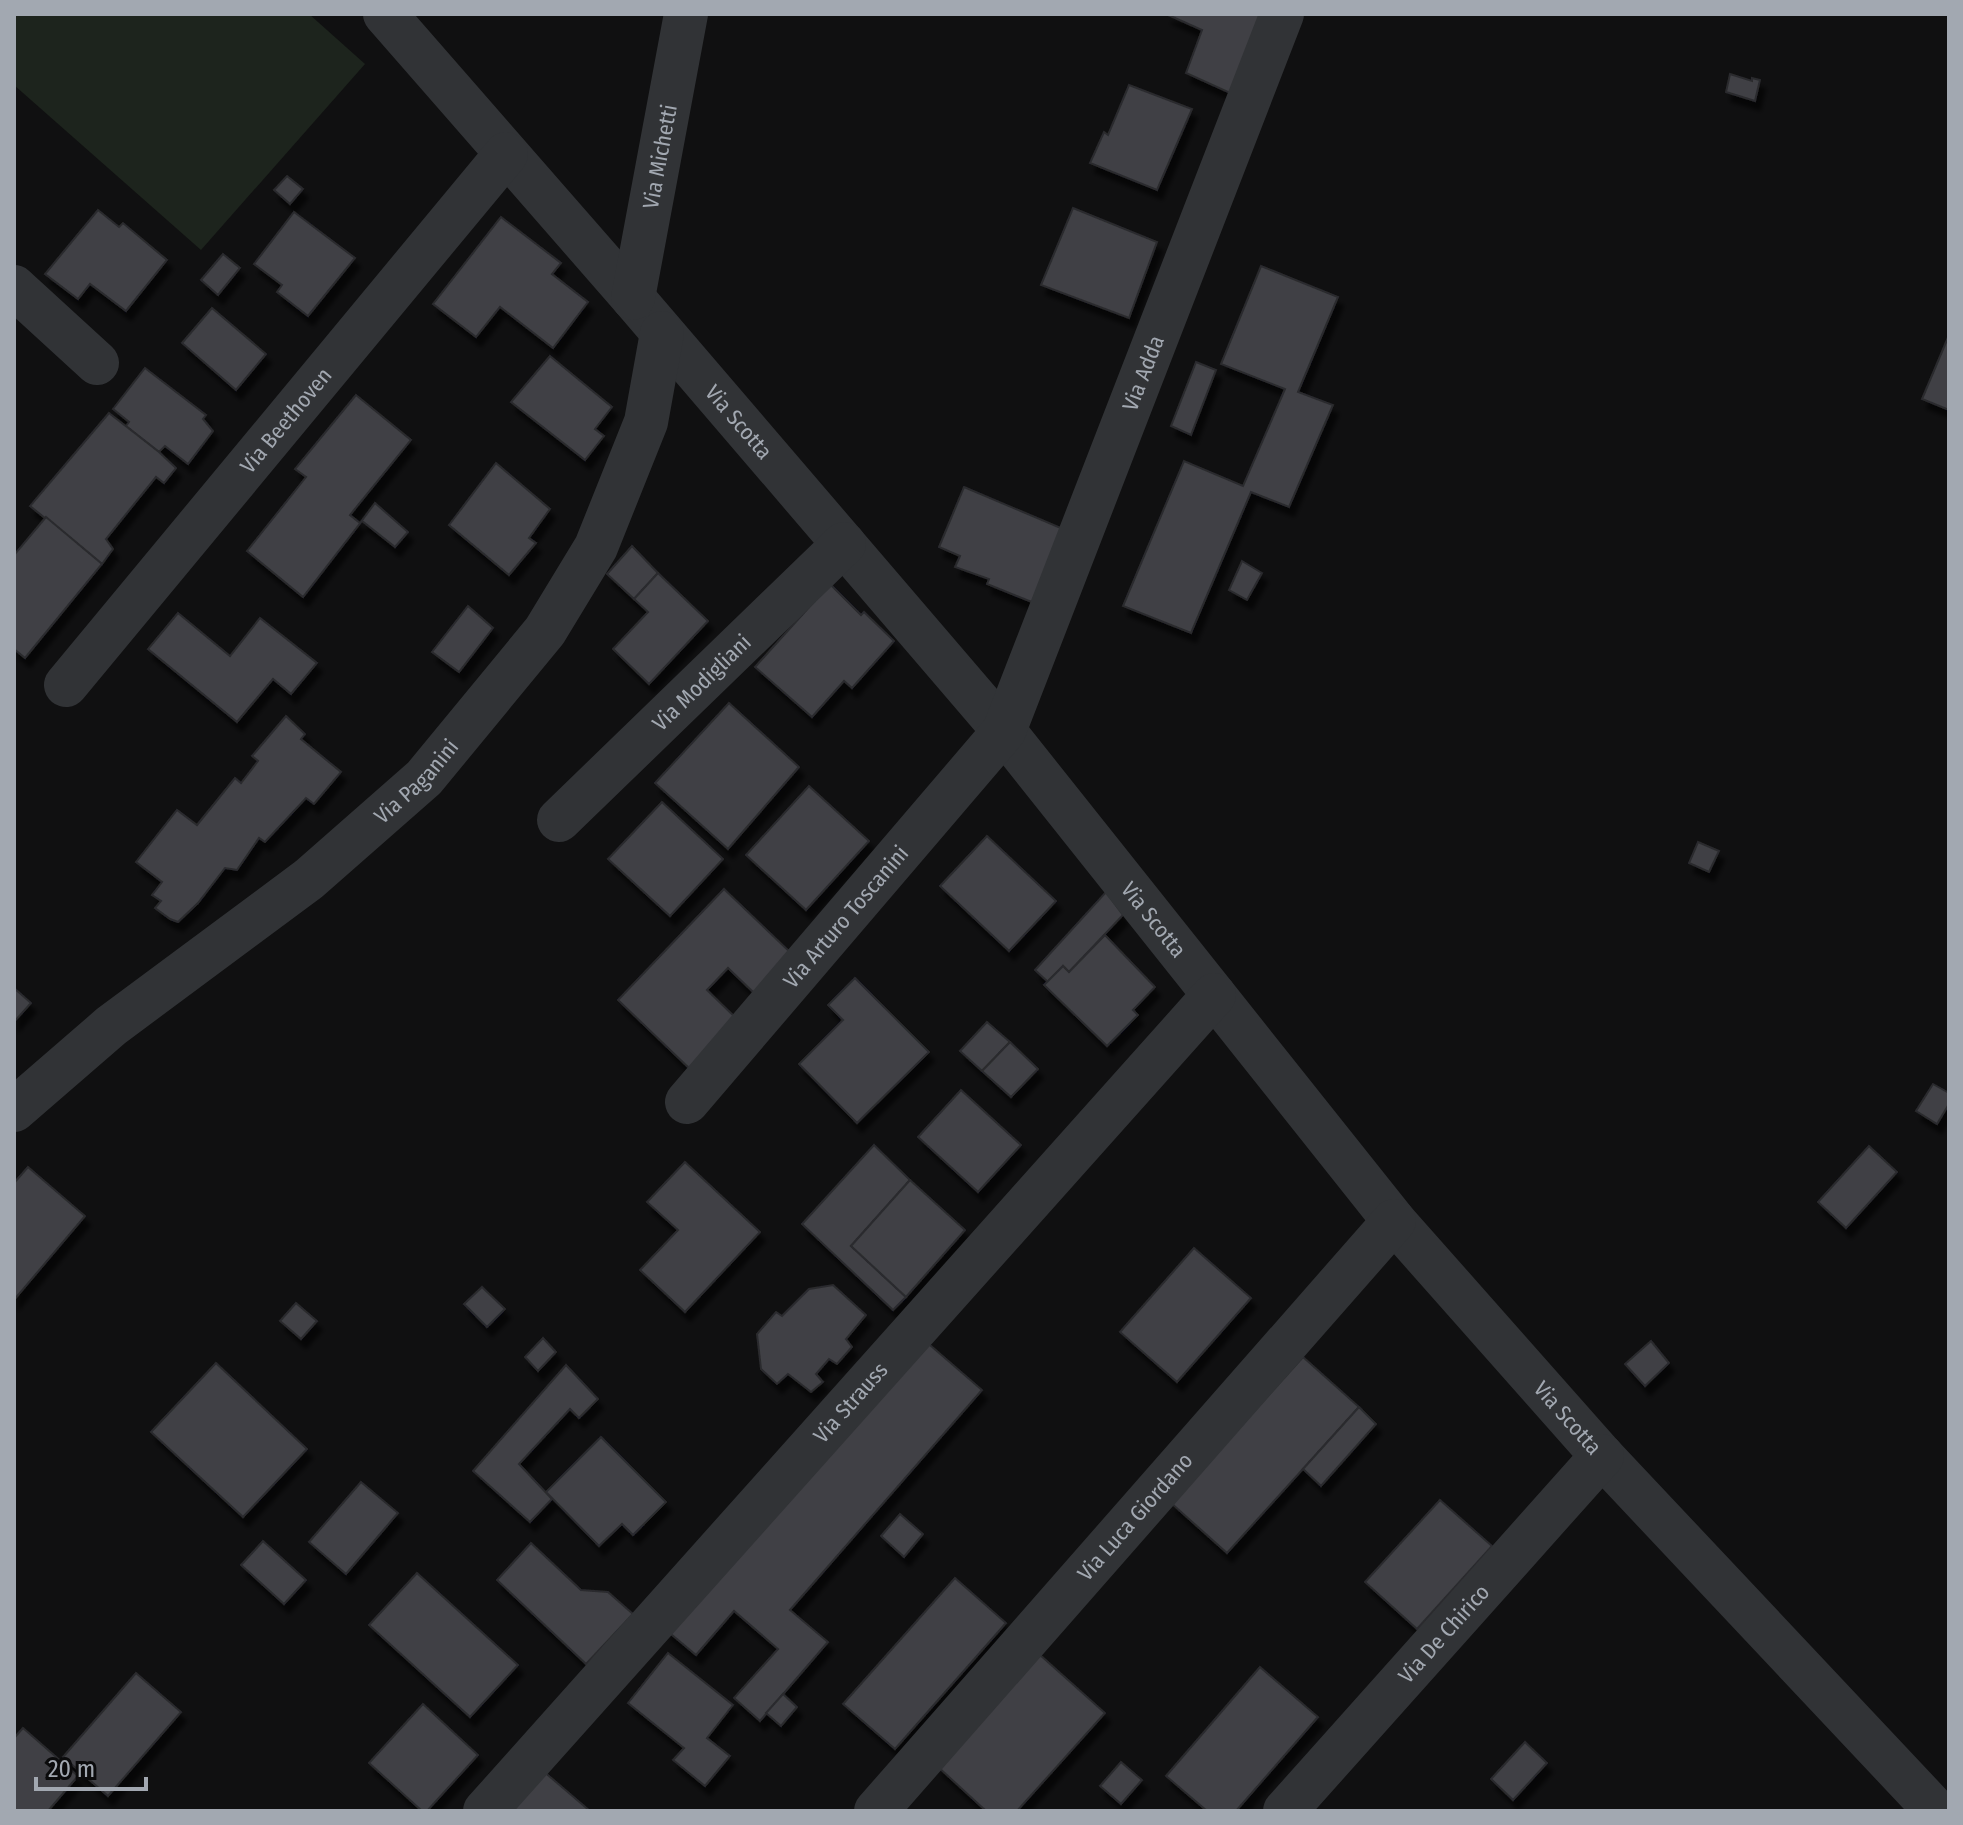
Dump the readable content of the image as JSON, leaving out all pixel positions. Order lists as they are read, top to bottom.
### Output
{
  "streets": {
    "street": [
      "Via Michetti",
      "Via Adda",
      "Via Beethoven",
      "Via Scotta",
      "Via Modigliani",
      "Via Paganini",
      "Via Arturo Toscanini",
      "Via Strauss",
      "Via Luca Giordano",
      "Via De Chirico"
    ]
  },
  "crossings": [
    ["Via Michetti", "Via Scotta"],
    ["Via Adda", "Via Scotta"],
    ["Via Adda", "Via Arturo Toscanini"],
    ["Via Beethoven", "Via Scotta"],
    ["Via Scotta", "Via Modigliani"],
    ["Via Scotta", "Via Paganini"],
    ["Via Scotta", "Via Arturo Toscanini"],
    ["Via Scotta", "Via Strauss"],
    ["Via Scotta", "Via Luca Giordano"],
    ["Via Scotta", "Via De Chirico"]
  ],
  "scale_bar": "20 m"
}
